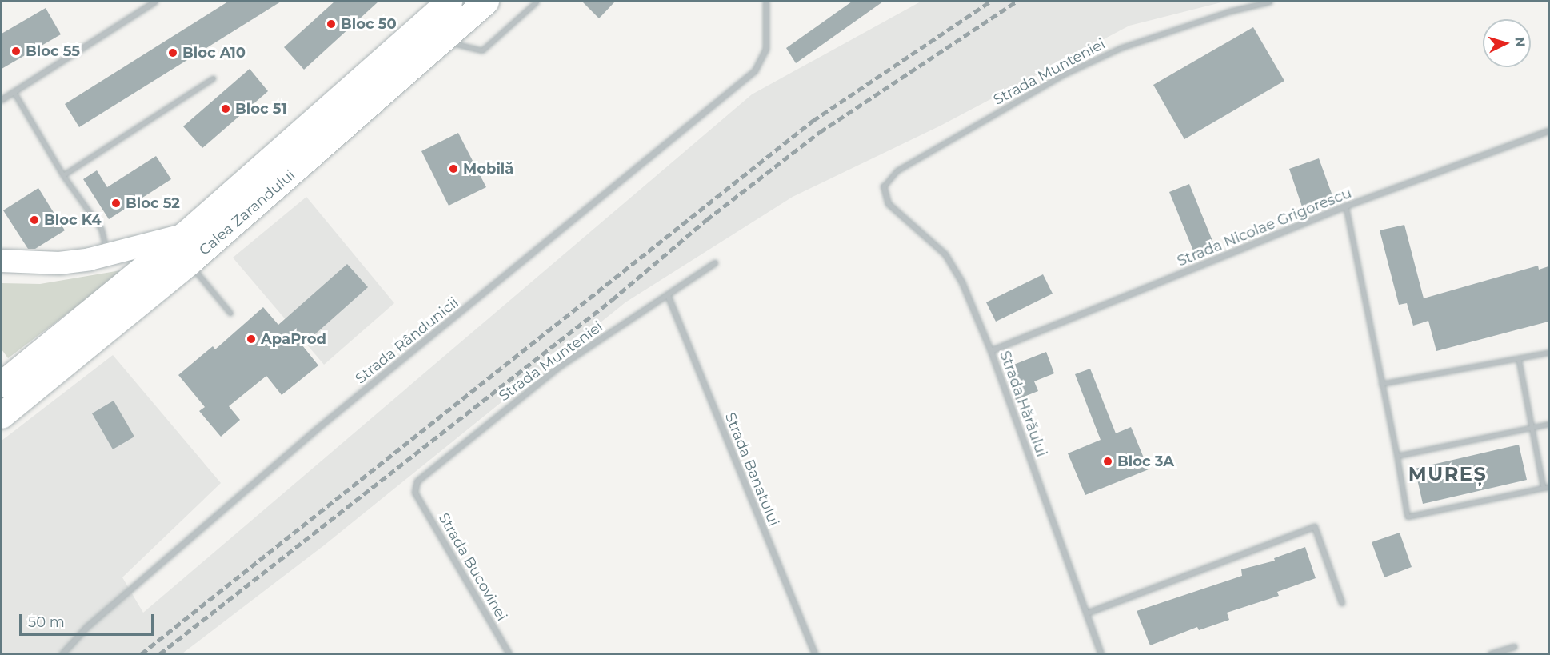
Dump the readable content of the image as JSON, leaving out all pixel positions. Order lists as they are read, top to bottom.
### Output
{
  "streets": {
    "main road": ["Calea Zarandului"],
    "street": [
      "Strada Munteniei",
      "Strada Nicolae Grigorescu",
      "Strada Rândunicii",
      "Strada Hărăului",
      "Strada Banatului",
      "Strada Bucovinei"
    ]
  },
  "crossings": [
    ["Strada Munteniei", "Strada Hărăului"],
    ["Strada Munteniei", "Strada Banatului"],
    ["Strada Munteniei", "Strada Bucovinei"],
    ["Strada Nicolae Grigorescu", "Strada Hărăului"]
  ],
  "districts": ["MUREȘ"],
  "places": [
    "Bloc 50",
    "Bloc 55",
    "Bloc A10",
    "Bloc 51",
    "Mobilă",
    "Bloc 52",
    "Bloc K4",
    "ApaProd",
    "Bloc 3A"
  ],
  "scale_bar": "50 m",
  "north": "right"
}
